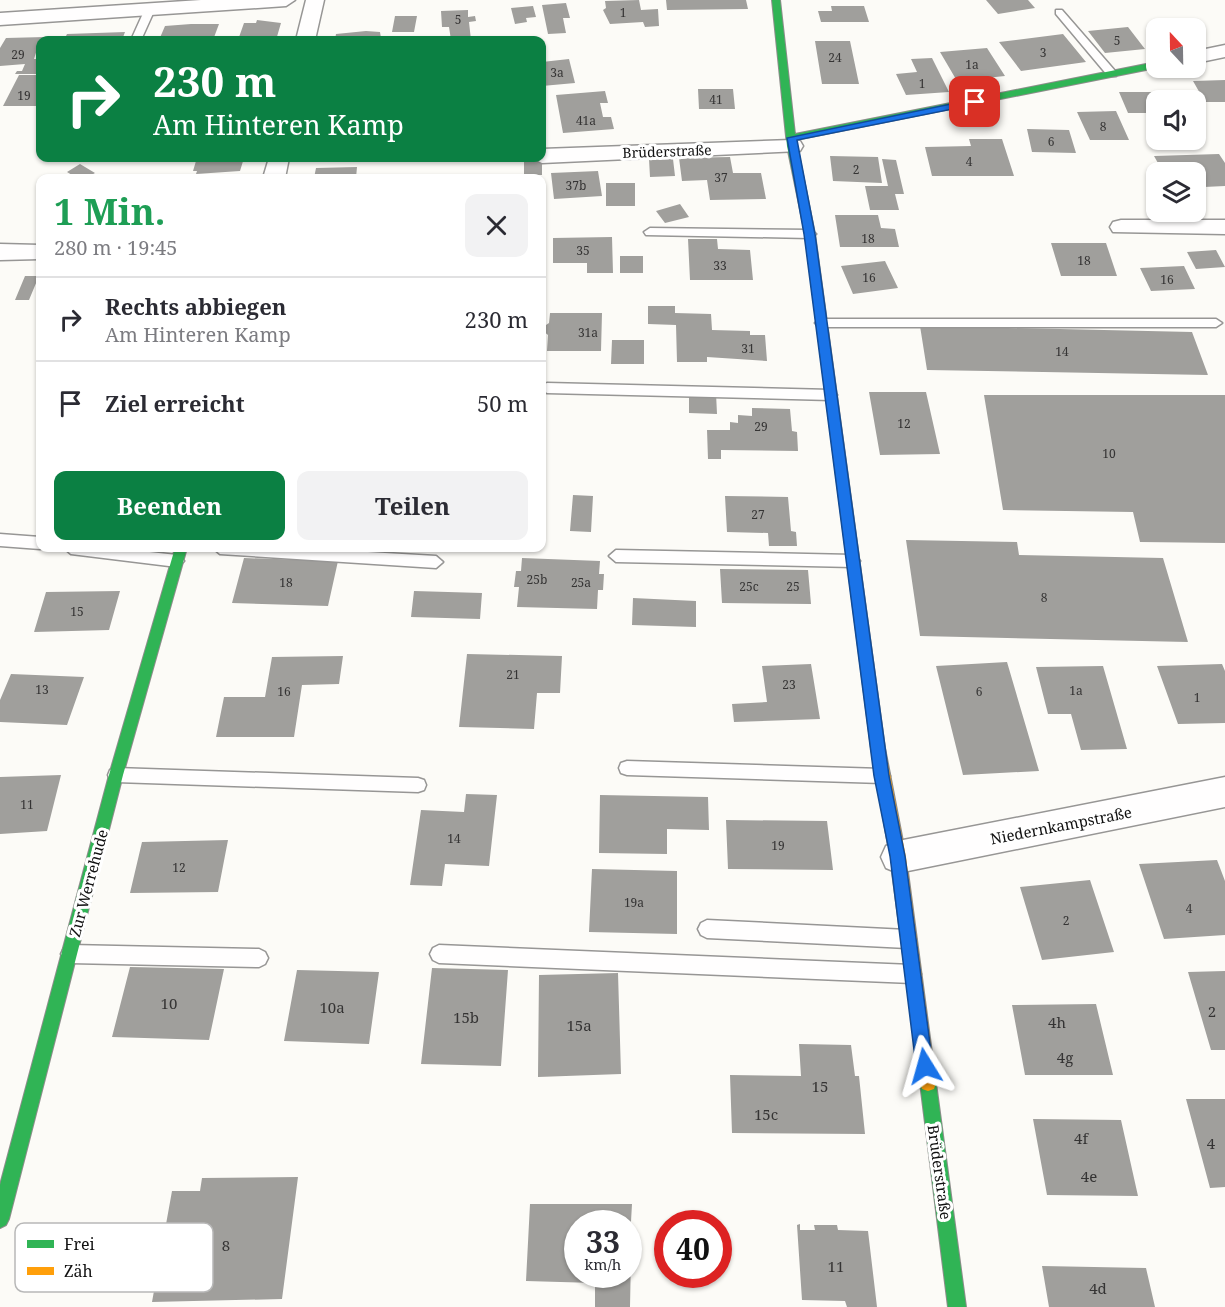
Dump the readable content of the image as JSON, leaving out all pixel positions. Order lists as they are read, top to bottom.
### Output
{
  "streets": {
    "street": ["Brüderstraße", "Niedernkampstraße", "Zur Werrehude"]
  },
  "crossings": [
    ["Brüderstraße", "Niedernkampstraße"]
  ],
  "house_numbers": [
    "1",
    "5",
    "5",
    "3",
    "29",
    "24",
    "1a",
    "3a",
    "1",
    "19",
    "41",
    "41a",
    "8",
    "6",
    "4",
    "2",
    "37",
    "37b",
    "18",
    "35",
    "18",
    "33",
    "16",
    "16",
    "31a",
    "31",
    "14",
    "12",
    "29",
    "10",
    "27",
    "25b",
    "18",
    "25a",
    "25c",
    "25",
    "8",
    "15",
    "21",
    "23",
    "13",
    "1a",
    "16",
    "6",
    "1",
    "11",
    "14",
    "19",
    "12",
    "19a",
    "4",
    "2",
    "10",
    "10a",
    "2",
    "15b",
    "4h",
    "15a",
    "4g",
    "15",
    "15c",
    "4f",
    "4",
    "4e",
    "8",
    "11",
    "4d"
  ],
  "legend": ["Frei", "Zäh"],
  "north": "top",
  "page": {
    "turn": ["230 m", "Am Hinteren Kamp"],
    "heading": ["1 Min.", "280 m · 19:45"],
    "list": [
      {
        "name": "Rechts abbiegen",
        "note": "Am Hinteren Kamp",
        "value": "230 m"
      },
      {
        "name": "Ziel erreicht",
        "value": "50 m"
      }
    ],
    "buttons": ["Beenden", "Teilen"],
    "speed": "33 km/h",
    "limit": "40"
  }
}
